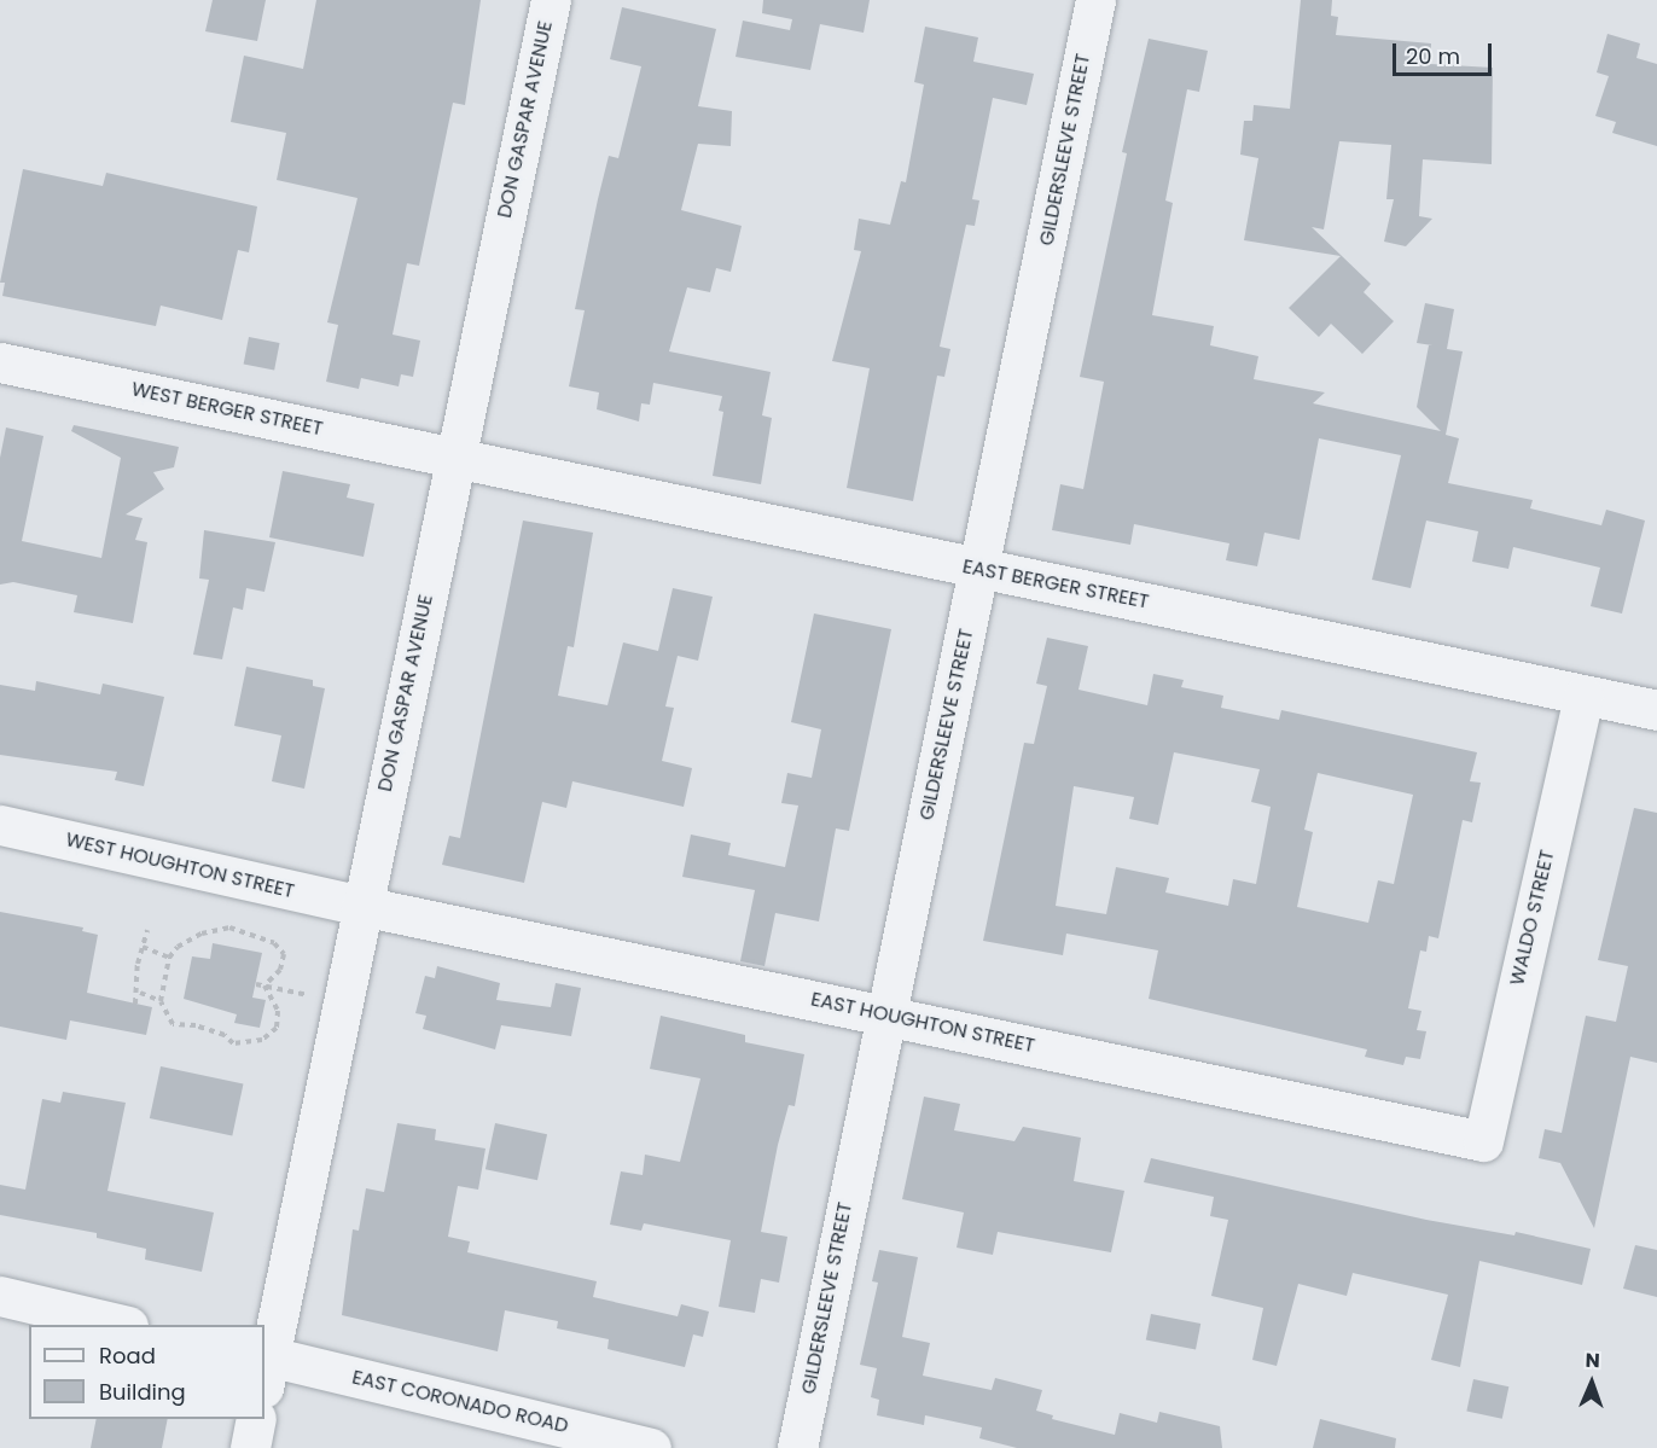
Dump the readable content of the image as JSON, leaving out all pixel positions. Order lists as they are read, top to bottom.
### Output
{
  "streets": {
    "street": [
      "DON GASPAR AVENUE",
      "GILDERSLEEVE STREET",
      "WEST BERGER STREET",
      "EAST BERGER STREET",
      "WEST HOUGHTON STREET",
      "WALDO STREET",
      "EAST HOUGHTON STREET",
      "EAST CORONADO ROAD"
    ]
  },
  "crossings": [
    ["DON GASPAR AVENUE", "WEST BERGER STREET"],
    ["DON GASPAR AVENUE", "EAST BERGER STREET"],
    ["DON GASPAR AVENUE", "WEST HOUGHTON STREET"],
    ["DON GASPAR AVENUE", "EAST HOUGHTON STREET"],
    ["DON GASPAR AVENUE", "EAST CORONADO ROAD"],
    ["GILDERSLEEVE STREET", "EAST BERGER STREET"],
    ["GILDERSLEEVE STREET", "EAST HOUGHTON STREET"],
    ["WEST BERGER STREET", "EAST BERGER STREET"],
    ["EAST BERGER STREET", "WALDO STREET"],
    ["WEST HOUGHTON STREET", "EAST HOUGHTON STREET"],
    ["WALDO STREET", "EAST HOUGHTON STREET"]
  ],
  "legend": ["Road", "Building"],
  "scale_bar": "20 m",
  "north": "top"
}
